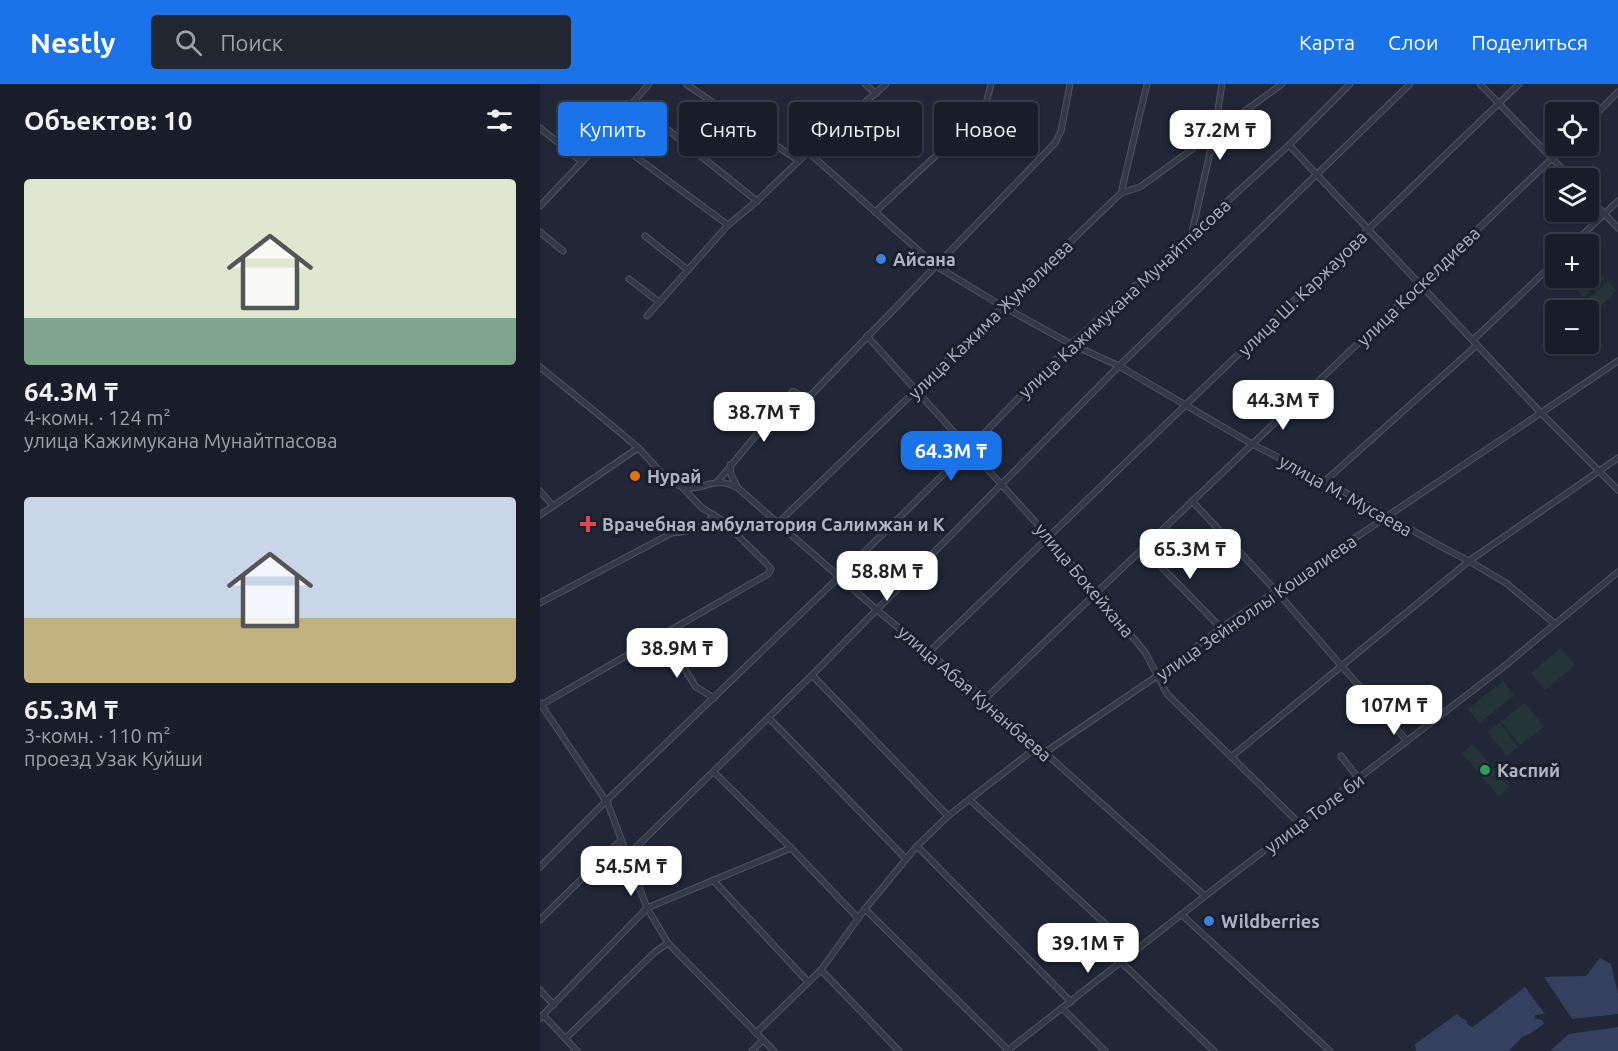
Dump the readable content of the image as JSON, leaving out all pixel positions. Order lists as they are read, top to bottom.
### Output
{
  "streets": {
    "street": [
      "улица Коскелдиева",
      "улица Ш. Каржауова",
      "улица Кажимукана Мунайтпасова",
      "улица Кажима Жумалиева",
      "улица М. Мусаева",
      "улица Бокейхана",
      "улица Зейноллы Кошалиева",
      "улица Абая Кунанбаева",
      "улица Толе би"
    ]
  },
  "crossings": [
    ["улица Коскелдиева", "улица М. Мусаева"],
    ["улица Коскелдиева", "улица Бокейхана"],
    ["улица Коскелдиева", "улица Абая Кунанбаева"],
    ["улица Ш. Каржауова", "улица М. Мусаева"],
    ["улица Ш. Каржауова", "улица Бокейхана"],
    ["улица Ш. Каржауова", "улица Абая Кунанбаева"],
    ["улица Кажимукана Мунайтпасова", "улица М. Мусаева"],
    ["улица Кажимукана Мунайтпасова", "улица Бокейхана"],
    ["улица Кажимукана Мунайтпасова", "улица Абая Кунанбаева"],
    ["улица Кажима Жумалиева", "улица М. Мусаева"],
    ["улица Кажима Жумалиева", "улица Бокейхана"],
    ["улица Кажима Жумалиева", "улица Абая Кунанбаева"],
    ["улица М. Мусаева", "улица Зейноллы Кошалиева"],
    ["улица М. Мусаева", "улица Толе би"],
    ["улица Бокейхана", "улица Зейноллы Кошалиева"],
    ["улица Бокейхана", "улица Толе би"],
    ["улица Зейноллы Кошалиева", "улица Абая Кунанбаева"],
    ["улица Абая Кунанбаева", "улица Толе би"]
  ],
  "places": {
    "other": [
      "Айсана",
      "Нурай",
      "Каспий",
      "Wildberries"
    ],
    "health": ["Врачебная амбулатория Салимжан и К"]
  },
  "page": {
    "header": "Nestly",
    "search": "Поиск",
    "nav": ["Карта", "Слои", "Поделиться"],
    "heading": "Объектов: 10",
    "map_buttons": ["+", "−"],
    "chip": [
      "Купить",
      "Снять",
      "Фильтры",
      "Новое"
    ],
    "price": [
      "37.2M ₸",
      "44.3M ₸",
      "38.7M ₸",
      "64.3M ₸",
      "65.3M ₸",
      "58.8M ₸",
      "38.9M ₸",
      "107M ₸",
      "54.5M ₸",
      "39.1M ₸"
    ],
    "list": [
      {
        "name": "64.3M ₸",
        "note": "4-комн. · 124 m² · улица Кажимукана Мунайтпасова"
      },
      {
        "name": "65.3M ₸",
        "note": "3-комн. · 110 m² · проезд Узак Куйши"
      }
    ]
  }
}
